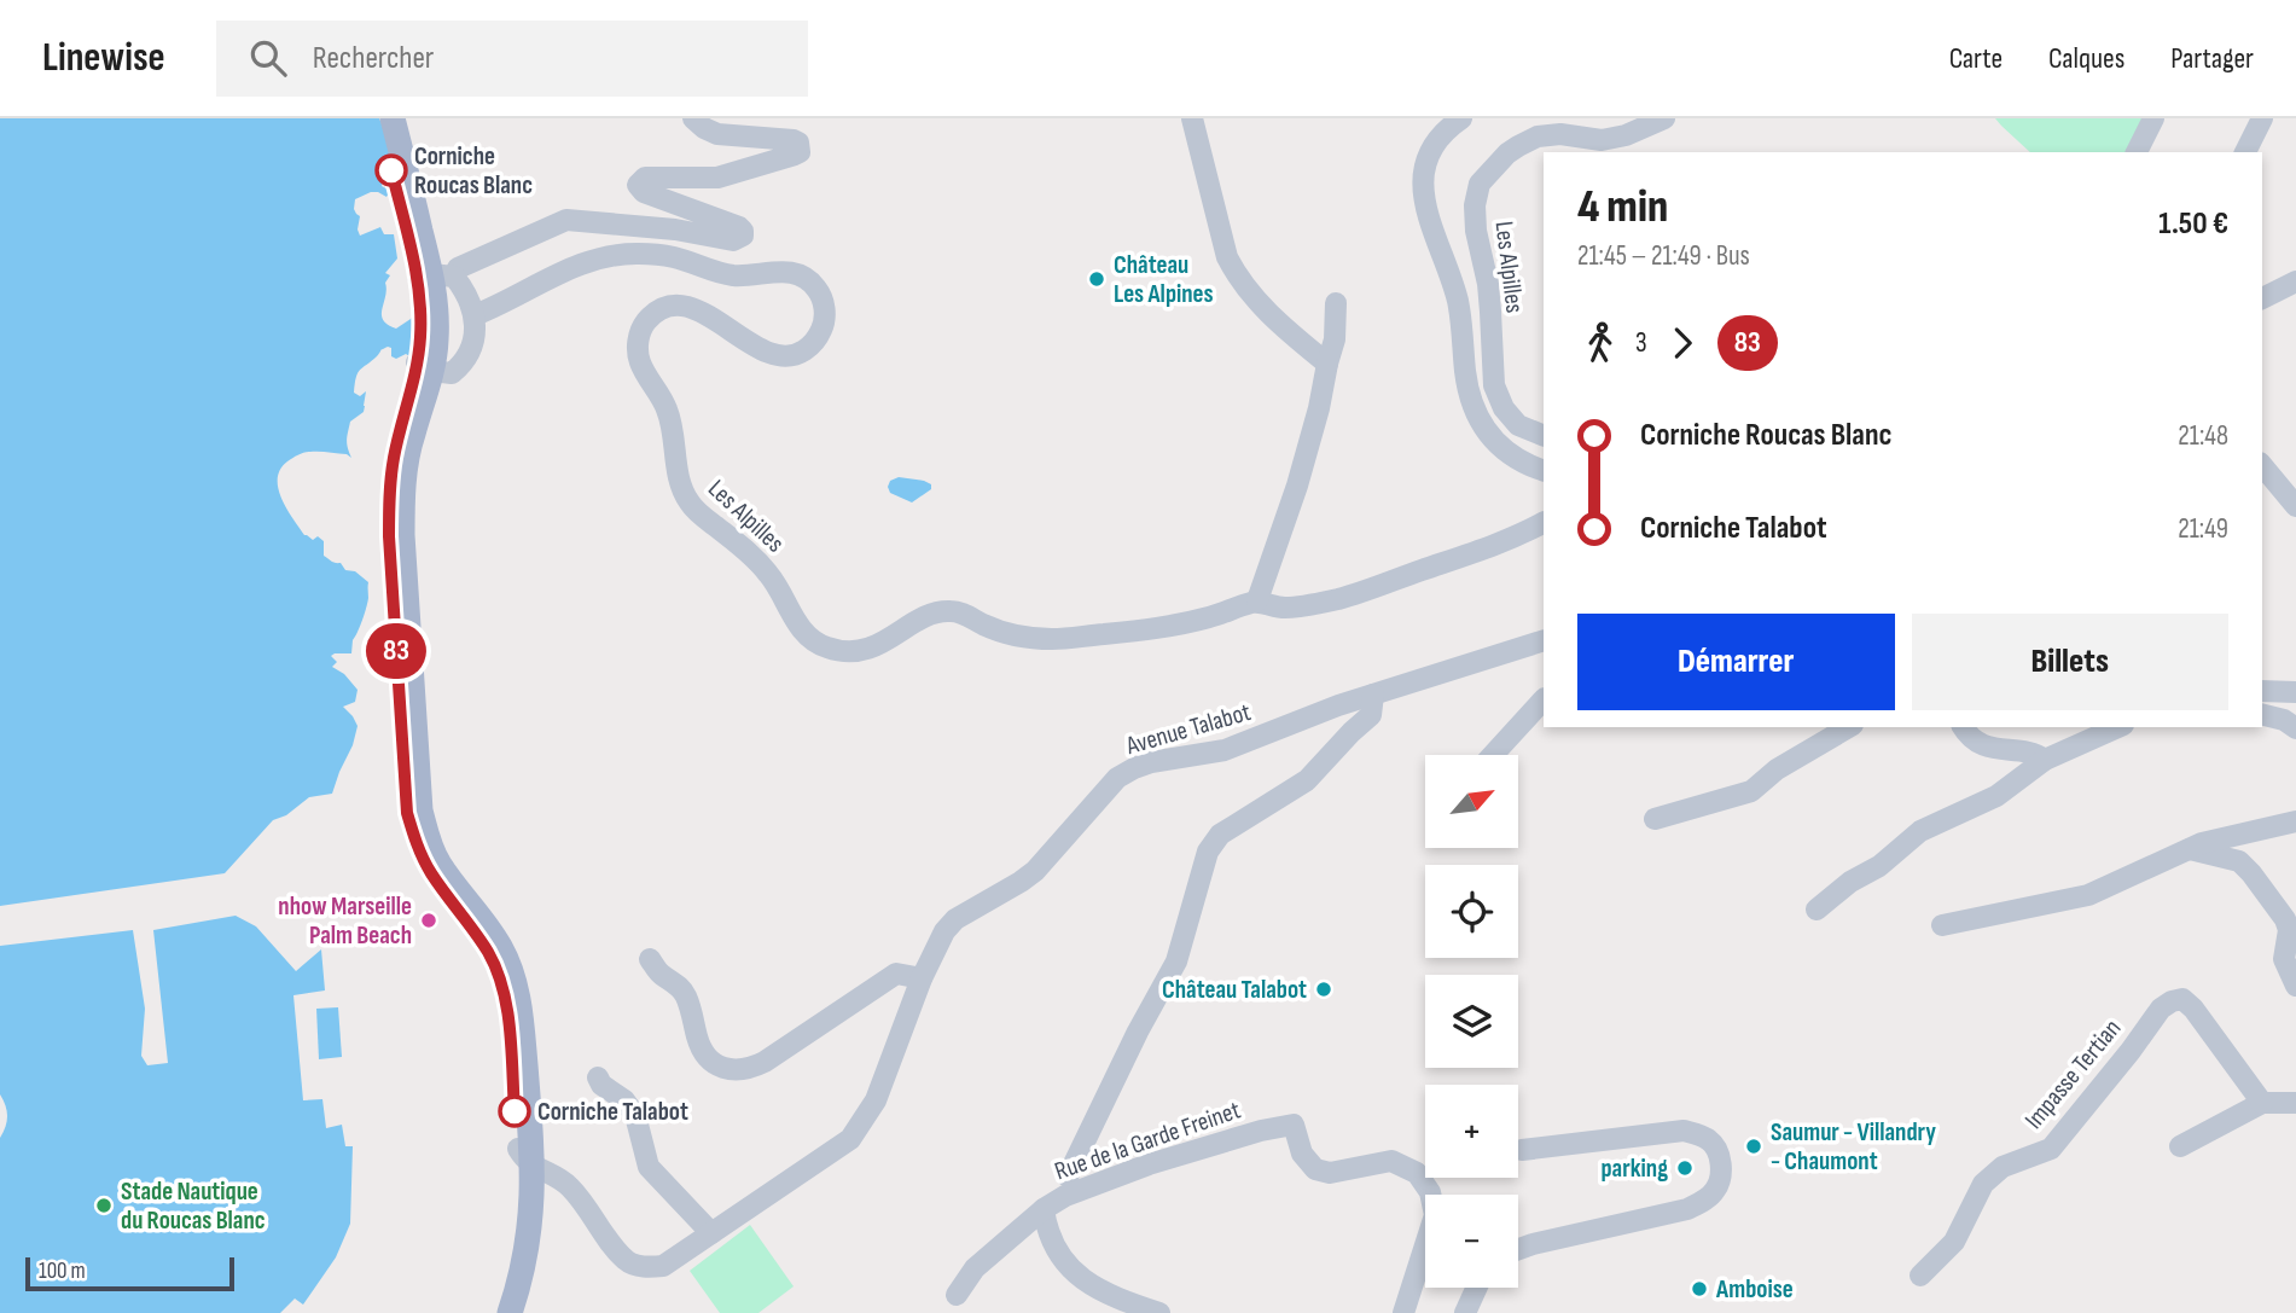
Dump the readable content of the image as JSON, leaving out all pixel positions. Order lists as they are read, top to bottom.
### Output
{
  "streets": {
    "street": [
      "Les Alpilles",
      "Avenue Talabot",
      "Impasse Tertian",
      "Rue de la Garde Freinet"
    ]
  },
  "places": [
    "Corniche Roucas Blanc",
    "Château Les Alpines",
    "nhow Marseille Palm Beach",
    "Château Talabot",
    "Corniche Talabot",
    "Saumur - Villandry - Chaumont",
    "parking",
    "Stade Nautique du Roucas Blanc",
    "Amboise"
  ],
  "lines": ["bus line 83"],
  "scale_bar": "100 m",
  "north": "top right",
  "page": {
    "header": "Linewise",
    "search": "Rechercher",
    "nav": ["Carte", "Calques", "Partager"],
    "on_map": "83",
    "heading": ["4 min", "21:45 – 21:49 · Bus", "1.50 €"],
    "legs": ["3", "83"],
    "list": [
      {
        "name": "Corniche Roucas Blanc",
        "value": "21:48"
      },
      {
        "name": "Corniche Talabot",
        "value": "21:49"
      }
    ],
    "buttons": ["Démarrer", "Billets"],
    "map_buttons": ["+", "−"],
    "scale": "100 m"
  }
}
